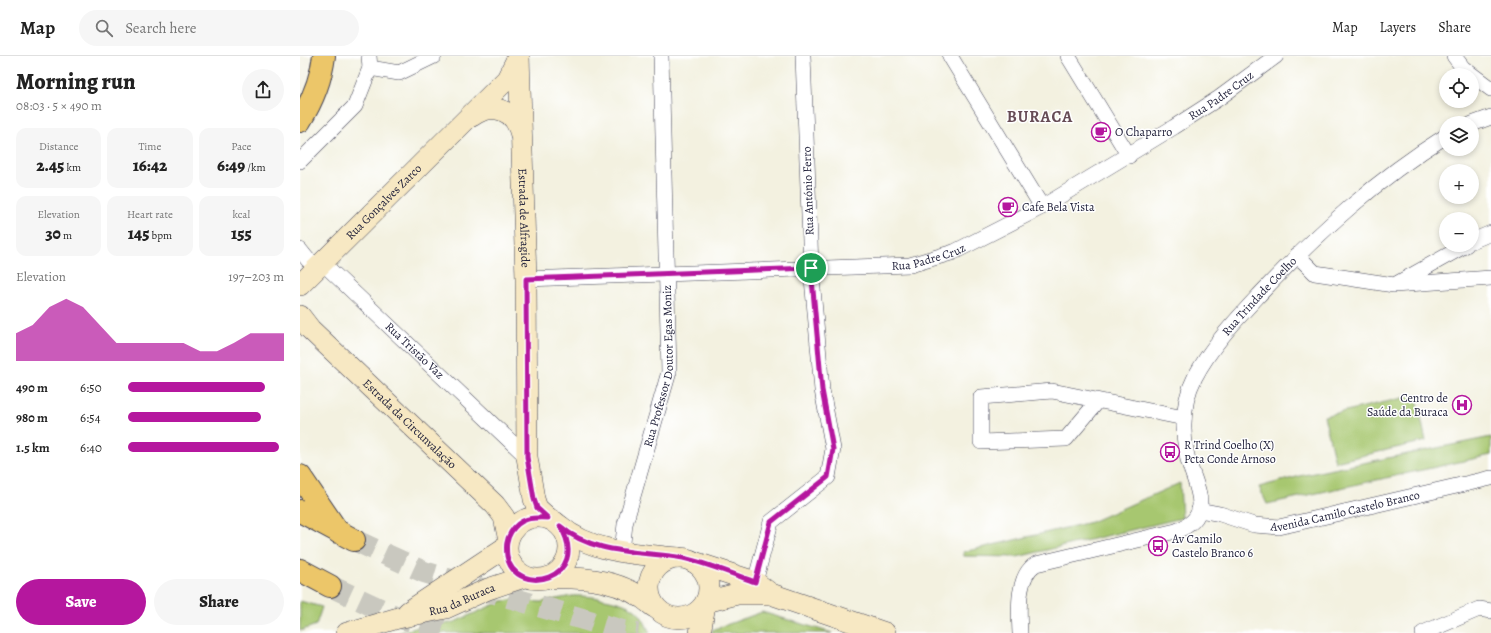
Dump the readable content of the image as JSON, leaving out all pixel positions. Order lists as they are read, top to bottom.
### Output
{
  "streets": {
    "street": [
      "Rua Padre Cruz",
      "Rua António Ferro",
      "Rua Gonçalves Zarco",
      "Estrada de Alfragide",
      "Rua Trindade Coelho",
      "Rua Tristão Vaz",
      "Rua Professor Doutor Egas Moniz",
      "Estrada da Circunvalação",
      "Avenida Camilo Castelo Branco",
      "Rua da Buraca"
    ]
  },
  "crossings": [
    ["Rua Padre Cruz", "Rua António Ferro"],
    ["Rua Padre Cruz", "Estrada de Alfragide"],
    ["Rua Padre Cruz", "Rua Professor Doutor Egas Moniz"],
    ["Rua Gonçalves Zarco", "Estrada de Alfragide"],
    ["Rua Gonçalves Zarco", "Rua Tristão Vaz"],
    ["Estrada de Alfragide", "Rua Tristão Vaz"],
    ["Estrada de Alfragide", "Estrada da Circunvalação"],
    ["Estrada de Alfragide", "Rua da Buraca"],
    ["Rua Trindade Coelho", "Avenida Camilo Castelo Branco"],
    ["Estrada da Circunvalação", "Rua da Buraca"]
  ],
  "districts": ["BURACA"],
  "places": {
    "cafe": ["O Chaparro", "Cafe Bela Vista"],
    "hospital": ["Centro de Saúde da Buraca"],
    "bus stop": ["R Trind Coelho (X) Pcta Conde Arnoso", "Av Camilo Castelo Branco 6"]
  },
  "page": {
    "header": "Map",
    "search": "Search here",
    "nav": ["Map", "Layers", "Share"],
    "heading": ["Morning run", "08:03 · 5 × 490 m"],
    "map_buttons": ["+", "−"],
    "stats": [
      ["Distance", "2.45 km"],
      ["Time", "16:42"],
      ["Pace", "6:49 /km"],
      ["Elevation", "30 m"],
      ["Heart rate", "145 bpm"],
      ["kcal", "155"]
    ],
    "chart": ["Elevation", "197–203 m"],
    "list": [
      {
        "name": "490 m",
        "note": "6:50"
      },
      {
        "name": "980 m",
        "note": "6:54"
      },
      {
        "name": "1.5 km",
        "note": "6:40"
      }
    ],
    "buttons": ["Save", "Share"]
  }
}
